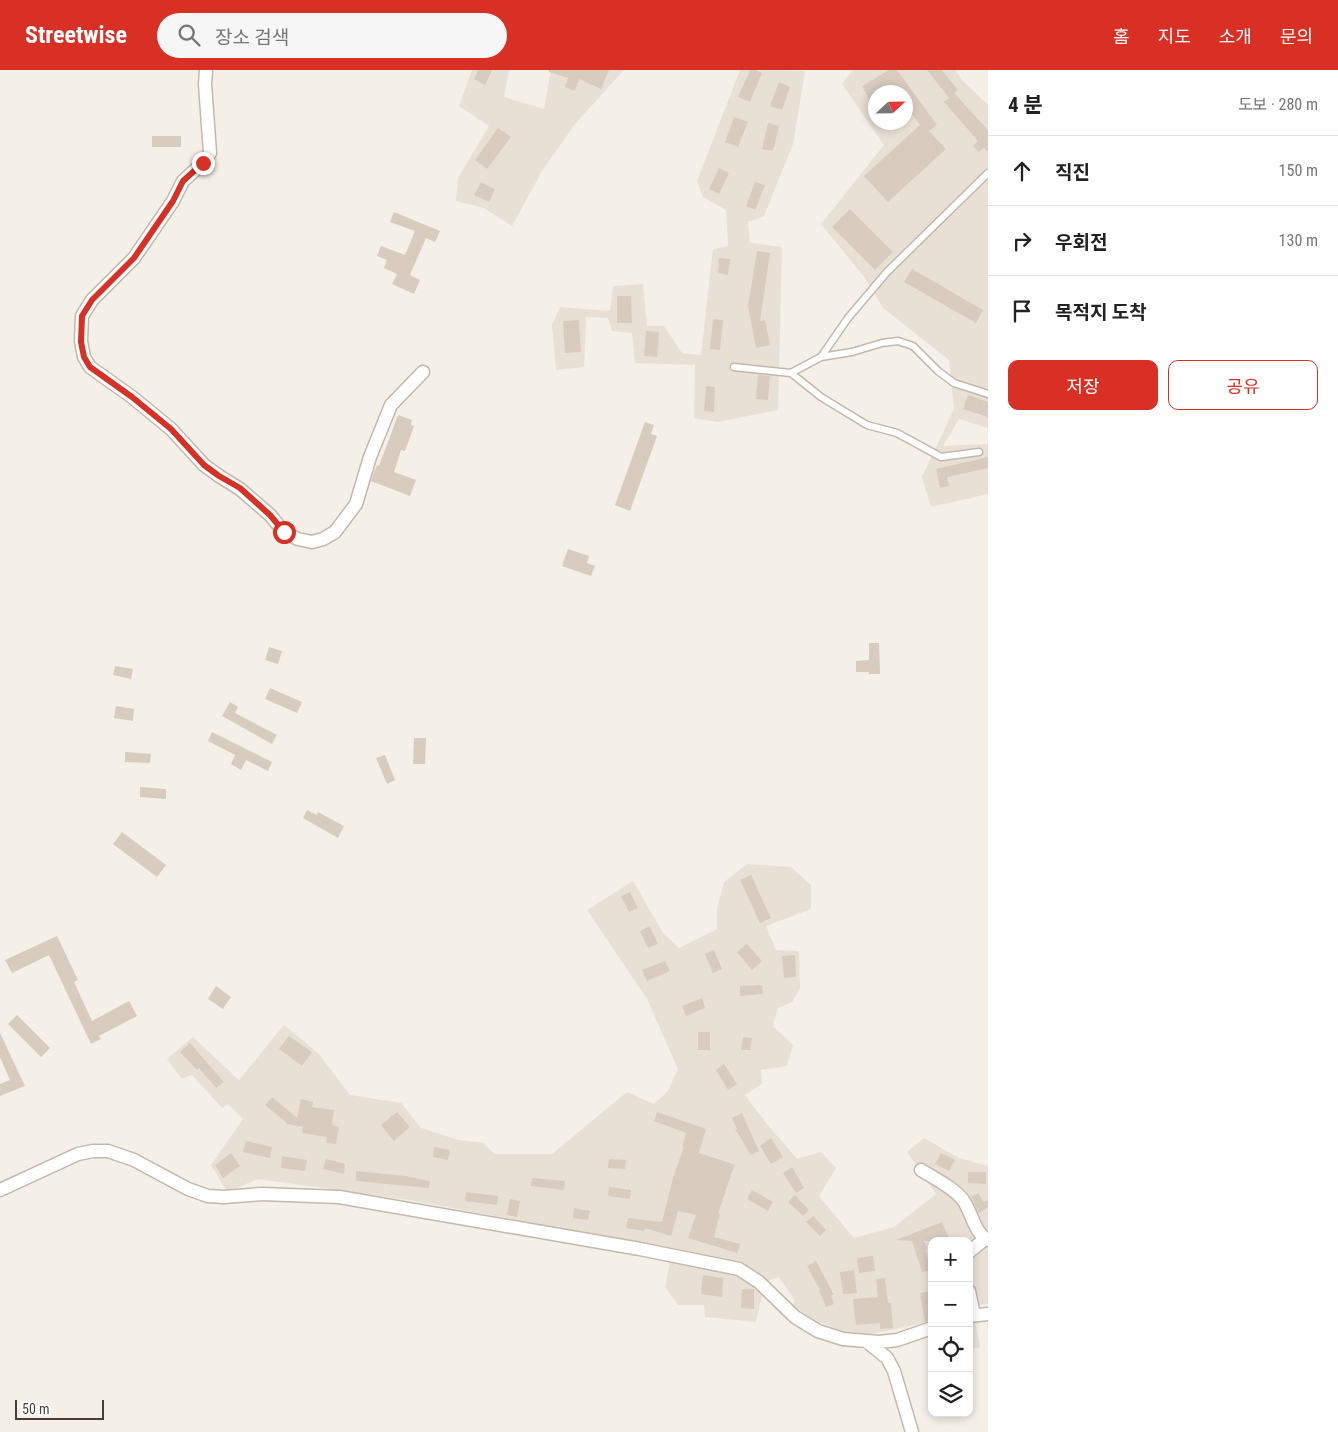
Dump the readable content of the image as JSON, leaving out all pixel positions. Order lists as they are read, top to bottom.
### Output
{
  "scale_bar": "50 m",
  "north": "right",
  "page": {
    "header": "Streetwise",
    "search": "장소 검색",
    "nav": [
      "홈",
      "지도",
      "소개",
      "문의"
    ],
    "heading": ["4 분", "도보 · 280 m"],
    "list": [
      ["직진", "150 m"],
      ["우회전", "130 m"],
      "목적지 도착"
    ],
    "buttons": ["저장", "공유"],
    "map_buttons": ["+", "−"],
    "scale": "50 m"
  }
}
